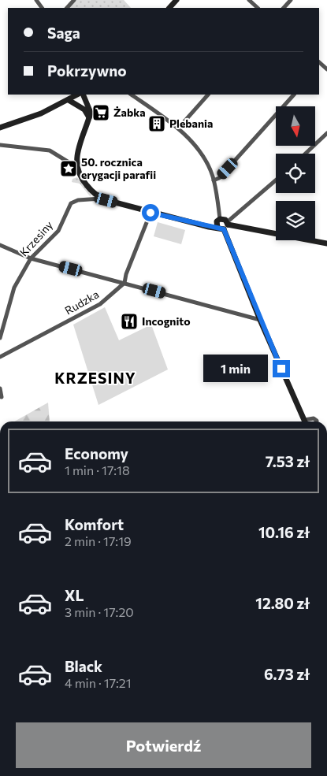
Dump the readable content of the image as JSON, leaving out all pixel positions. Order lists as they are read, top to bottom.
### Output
{
  "streets": {
    "street": ["Krzesiny", "Rudzka"]
  },
  "districts": ["KRZESINY"],
  "places": {
    "supermarket": ["Żabka"],
    "building": ["Plebania"],
    "place": ["50. rocznica erygacji parafii"],
    "restaurant": ["Incognito"]
  },
  "north": "bottom",
  "page": {
    "banner": ["Saga", "Pokrzywno"],
    "bubble": "1 min",
    "list": [
      {
        "name": "Economy",
        "note": "1 min · 17:18",
        "value": "7.53 zł"
      },
      {
        "name": "Komfort",
        "note": "2 min · 17:19",
        "value": "10.16 zł"
      },
      {
        "name": "XL",
        "note": "3 min · 17:20",
        "value": "12.80 zł"
      },
      {
        "name": "Black",
        "note": "4 min · 17:21",
        "value": "6.73 zł"
      }
    ],
    "buttons": "Potwierdź"
  }
}
